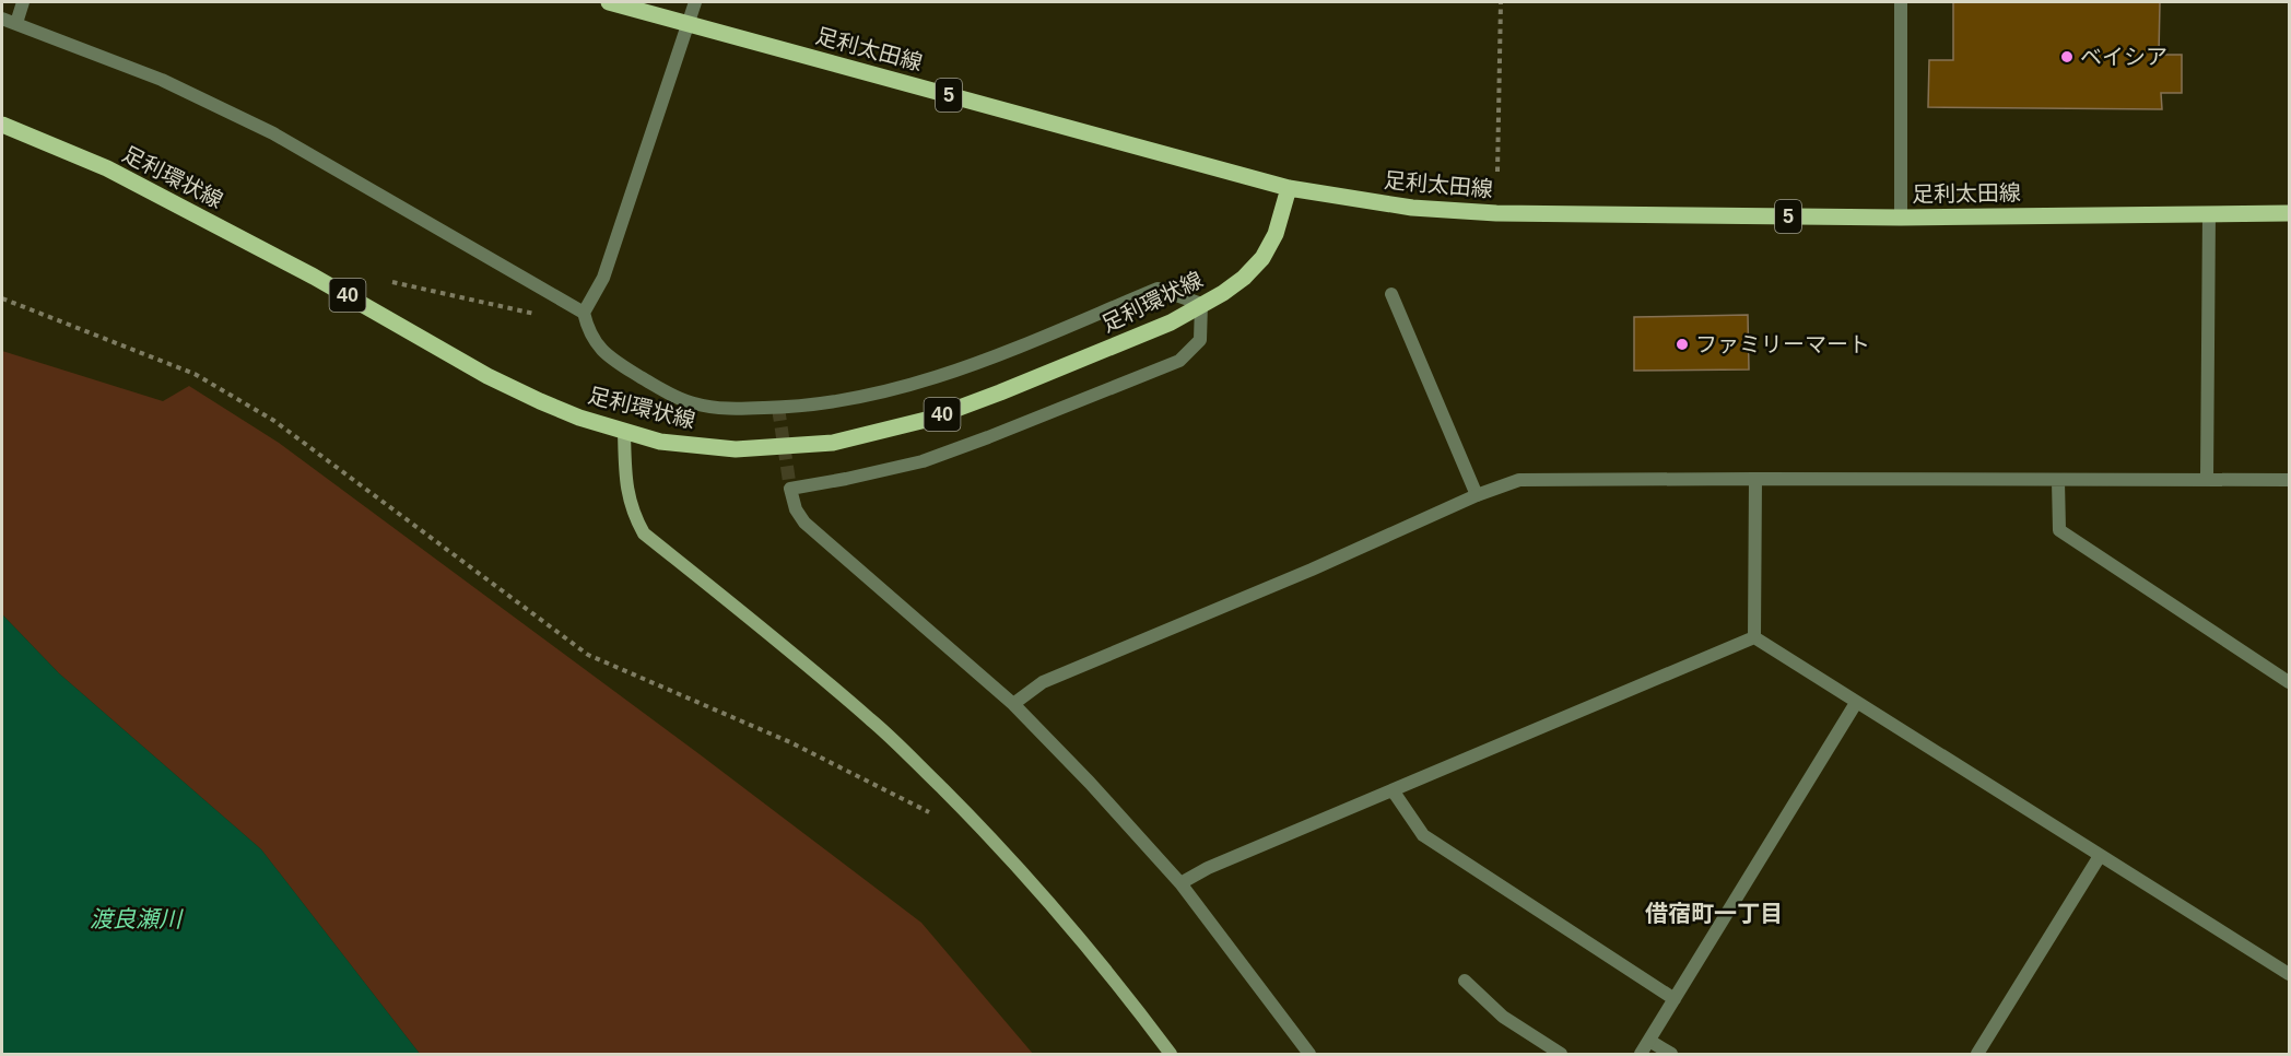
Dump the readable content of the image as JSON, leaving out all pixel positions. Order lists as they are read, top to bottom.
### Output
{
  "streets": {
    "main road": [
      "足利太田線",
      "5",
      "足利環状線",
      "40"
    ]
  },
  "crossings": [
    ["足利太田線", "足利環状線"]
  ],
  "districts": ["借宿町一丁目"],
  "water": ["渡良瀬川"],
  "places": ["ベイシア", "ファミリーマート"]
}
